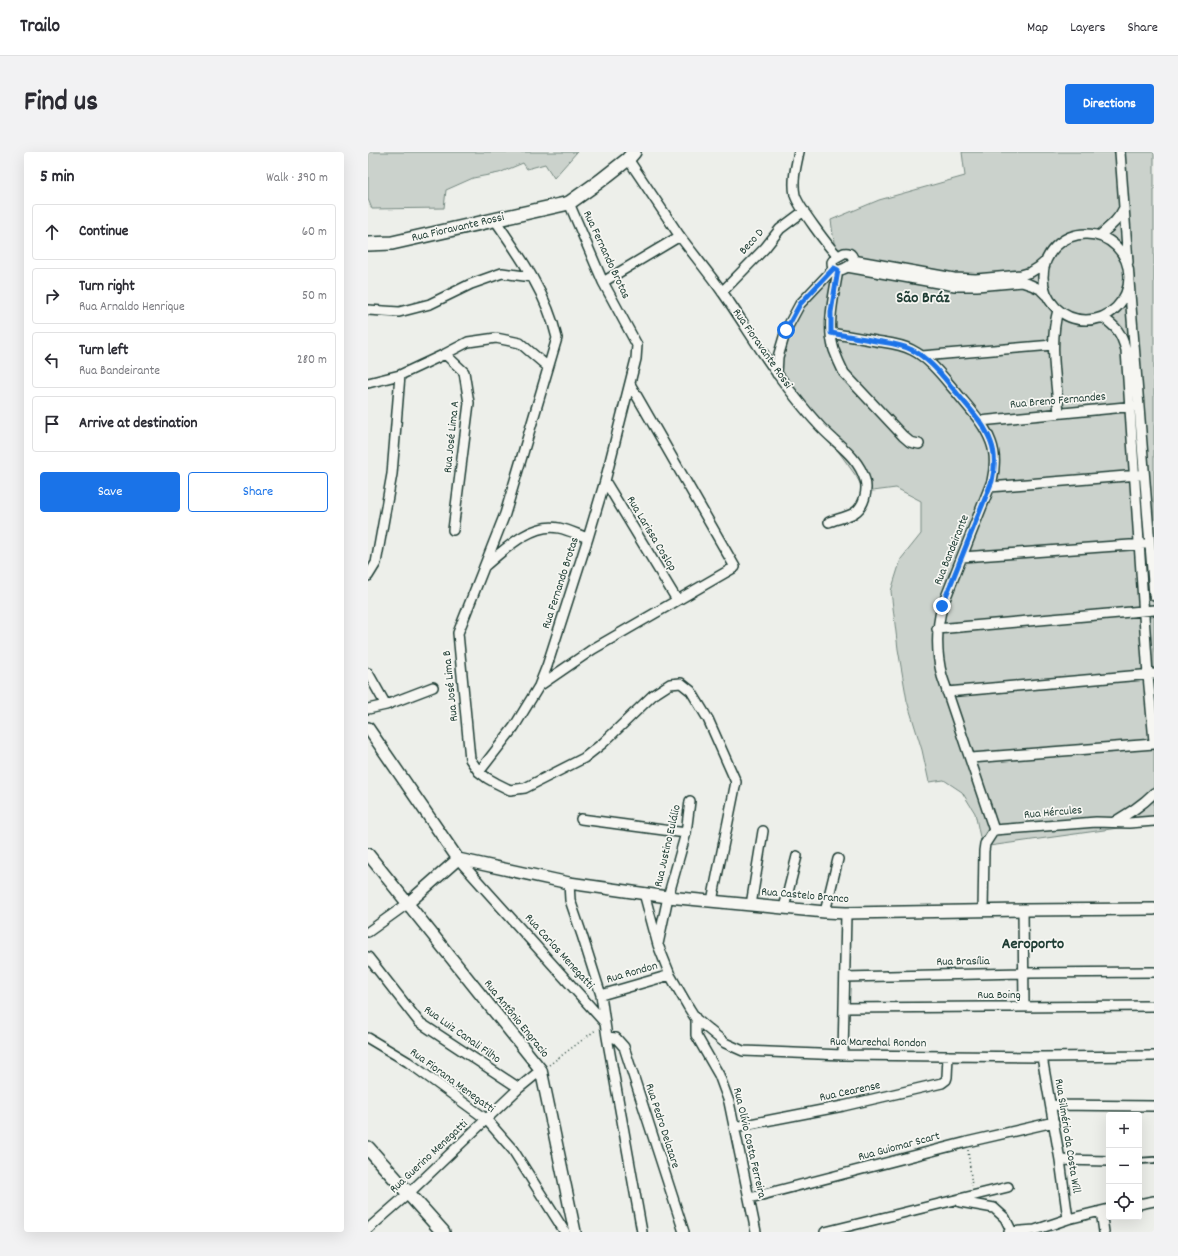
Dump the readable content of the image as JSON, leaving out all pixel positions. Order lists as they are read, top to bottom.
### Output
{
  "streets": {
    "main road": ["Rua Fioravante Rossi"],
    "street": [
      "Beco D",
      "Rua Fernando Brotas",
      "Rua Breno Fernandes",
      "Rua José Lima A",
      "Rua Larissa Coslop",
      "Rua Bandeirante",
      "Rua José Lima B",
      "Rua Hércules",
      "Rua Justino Eulálio",
      "Rua Castelo Branco",
      "Rua Carlos Menegatti",
      "Rua Brasília",
      "Rua Rondon",
      "Rua Boing",
      "Rua Antônio Engracio",
      "Rua Luiz Canali Filho",
      "Rua Marechal Rondon",
      "Rua Fiorana Menegatti",
      "Rua Cearense",
      "Rua Pedro Delazare",
      "Rua Silmério da Costa Will",
      "Rua Olívio Costa Ferreira",
      "Rua Guiomar Scart",
      "Rua Guerino Menegatti"
    ]
  },
  "crossings": [
    ["Rua Fioravante Rossi", "Beco D"],
    ["Rua Fioravante Rossi", "Rua Fernando Brotas"],
    ["Rua Fioravante Rossi", "Rua José Lima B"],
    ["Rua Fernando Brotas", "Rua Larissa Coslop"],
    ["Rua Fernando Brotas", "Rua José Lima B"],
    ["Rua Breno Fernandes", "Rua Bandeirante"],
    ["Rua Bandeirante", "Rua Hércules"],
    ["Rua José Lima B", "Rua Castelo Branco"],
    ["Rua Justino Eulálio", "Rua Castelo Branco"],
    ["Rua Castelo Branco", "Rua Carlos Menegatti"],
    ["Rua Castelo Branco", "Rua Marechal Rondon"],
    ["Rua Rondon", "Rua Marechal Rondon"],
    ["Rua Antônio Engracio", "Rua Guerino Menegatti"],
    ["Rua Luiz Canali Filho", "Rua Guerino Menegatti"],
    ["Rua Marechal Rondon", "Rua Cearense"],
    ["Rua Marechal Rondon", "Rua Silmério da Costa Will"],
    ["Rua Marechal Rondon", "Rua Olívio Costa Ferreira"],
    ["Rua Fiorana Menegatti", "Rua Guerino Menegatti"],
    ["Rua Cearense", "Rua Olívio Costa Ferreira"],
    ["Rua Silmério da Costa Will", "Rua Guiomar Scart"],
    ["Rua Olívio Costa Ferreira", "Rua Guiomar Scart"]
  ],
  "districts": ["São Bráz", "Aeroporto"],
  "page": {
    "header": "Trailo",
    "nav": ["Map", "Layers", "Share"],
    "title": "Find us",
    "buttons": [
      "Directions",
      ["Save", "Share"]
    ],
    "heading": ["5 min", "Walk · 390 m"],
    "list": [
      ["Continue", "60 m"],
      ["Turn right", "Rua Arnaldo Henrique", "50 m"],
      ["Turn left", "Rua Bandeirante", "280 m"],
      "Arrive at destination"
    ],
    "map_buttons": ["+", "−"]
  }
}
